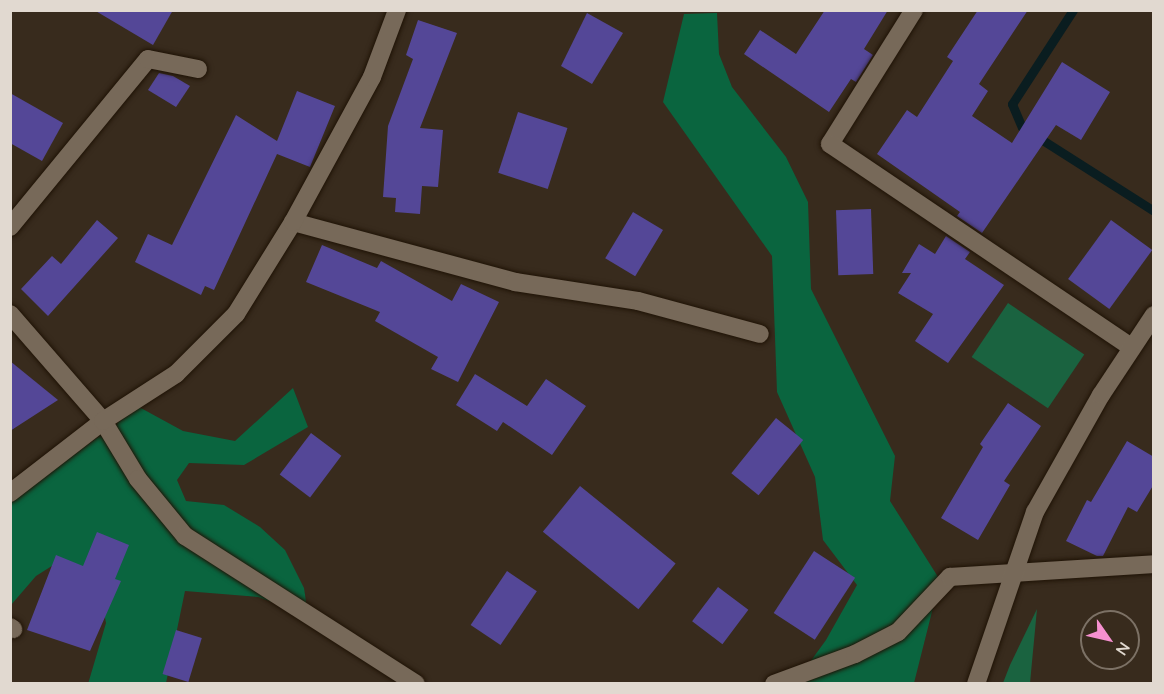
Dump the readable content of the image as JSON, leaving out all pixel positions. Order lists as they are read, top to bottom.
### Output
{
  "north": "bottom right"
}
